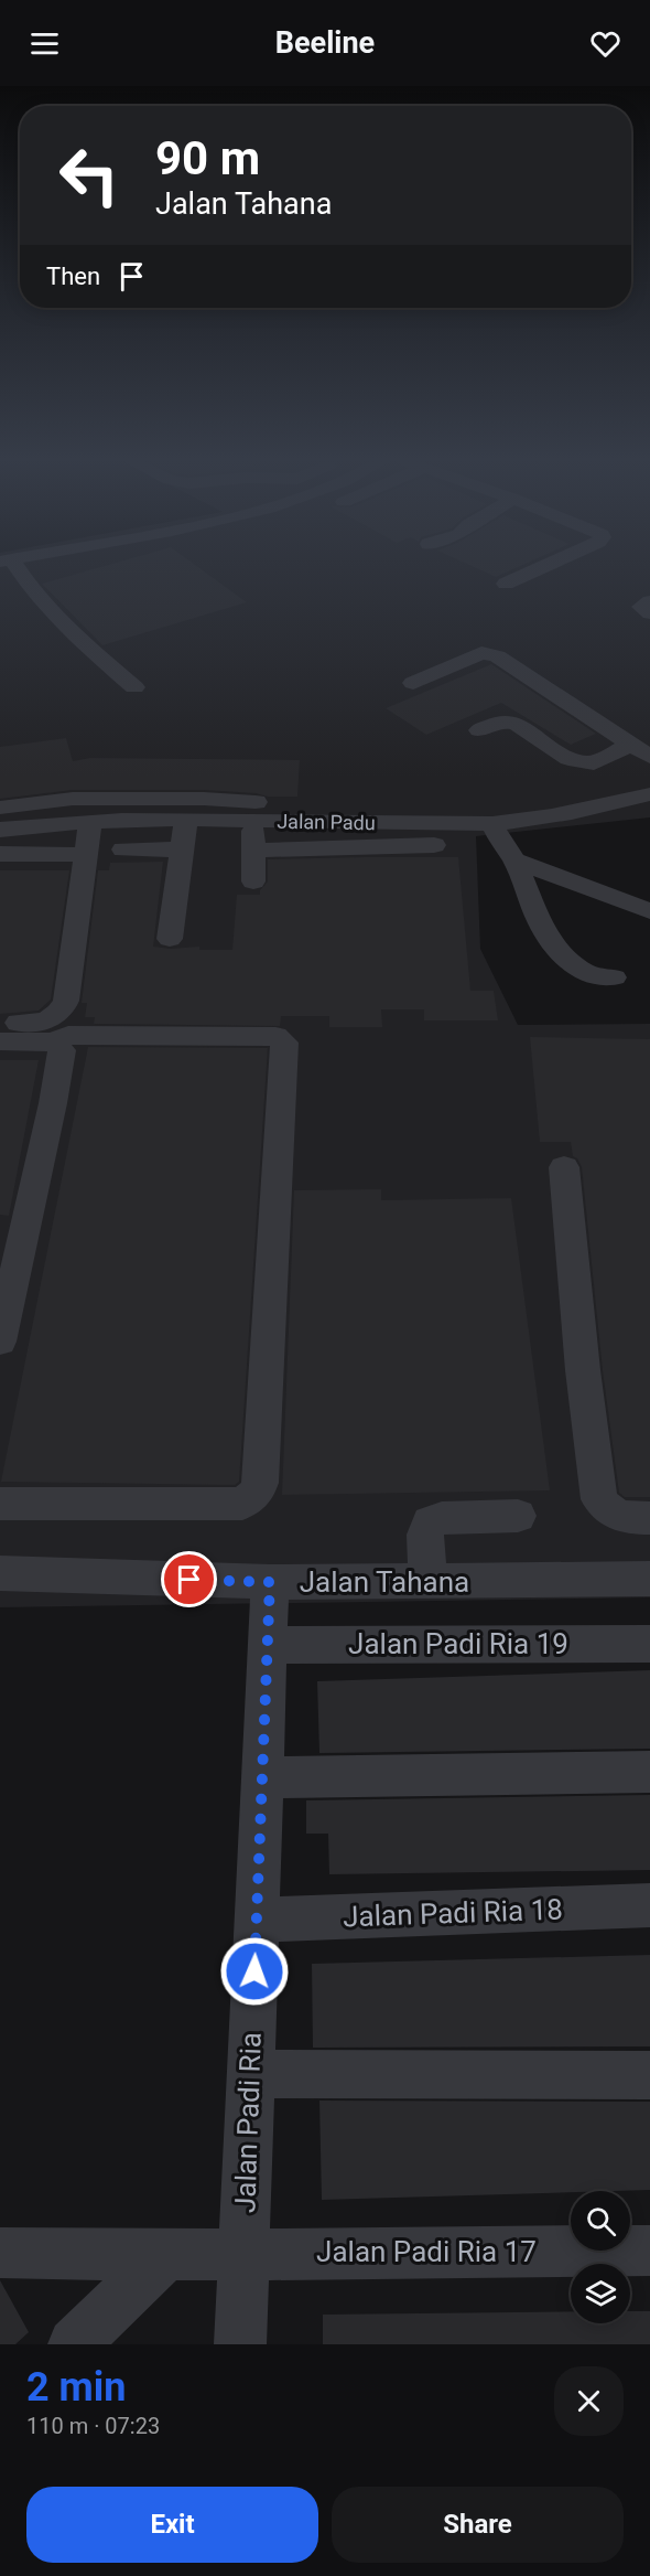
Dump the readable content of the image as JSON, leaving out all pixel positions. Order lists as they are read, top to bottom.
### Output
{
  "streets": {
    "street": [
      "Jalan Padu",
      "Jalan Tahana",
      "Jalan Padi Ria 19",
      "Jalan Padi Ria 18",
      "Jalan Padi Ria",
      "Jalan Padi Ria 17"
    ]
  },
  "crossings": [
    ["Jalan Tahana", "Jalan Padi Ria"],
    ["Jalan Padi Ria 19", "Jalan Padi Ria"],
    ["Jalan Padi Ria 18", "Jalan Padi Ria"],
    ["Jalan Padi Ria", "Jalan Padi Ria 17"]
  ],
  "page": {
    "header": "Beeline",
    "turn": ["90 m", "Jalan Tahana"],
    "then": "Then",
    "heading": ["2 min", "110 m · 07:23"],
    "buttons": ["Exit", "Share"]
  }
}
